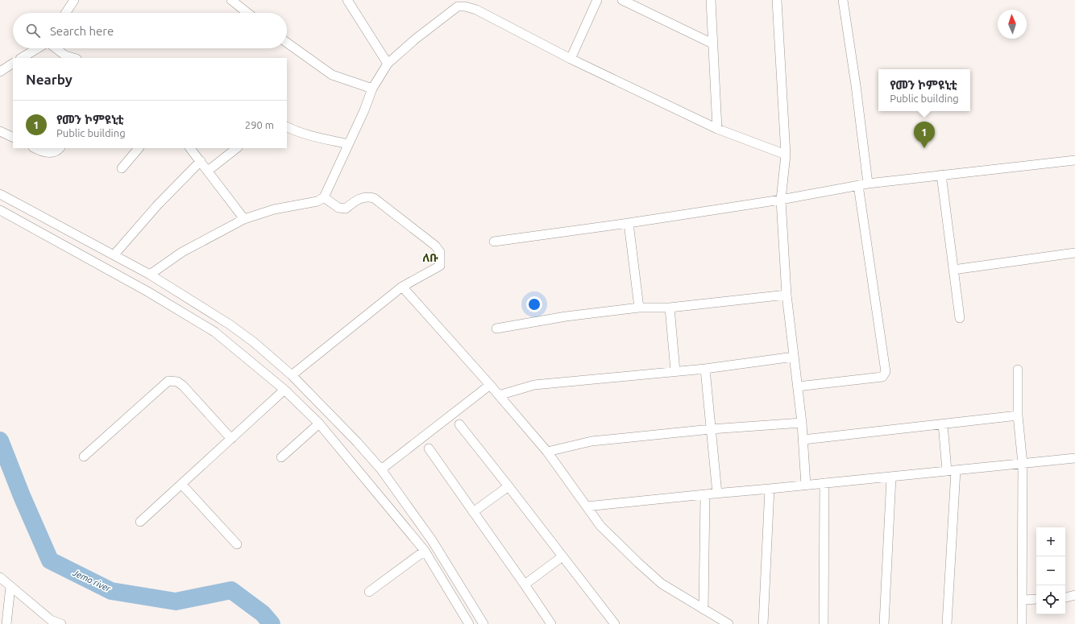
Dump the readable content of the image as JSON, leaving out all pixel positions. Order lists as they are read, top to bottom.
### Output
{
  "districts": ["ለቡ"],
  "water": ["Jemo river"],
  "north": "top",
  "page": {
    "search": "Search here",
    "heading": "Nearby",
    "popup": ["የመን ኮምዩኒቲ", "Public building"],
    "list": [
      {
        "mark": "1",
        "name": "የመን ኮምዩኒቲ",
        "note": "Public building",
        "value": "290 m"
      }
    ],
    "pins": "1",
    "map_buttons": ["+", "−"]
  }
}
